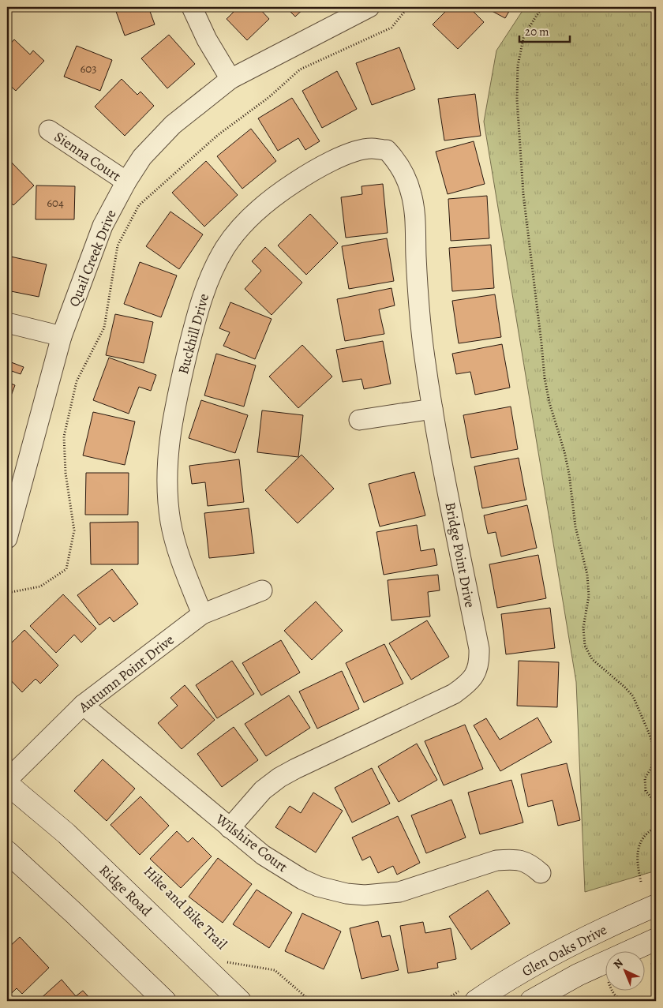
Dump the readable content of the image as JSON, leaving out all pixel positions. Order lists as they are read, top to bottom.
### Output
{
  "streets": {
    "main road": ["Ridge Road", "Glen Oaks Drive"],
    "street": [
      "Sienna Court",
      "Quail Creek Drive",
      "Buckhill Drive",
      "Bridge Point Drive",
      "Autumn Point Drive",
      "Wilshire Court"
    ],
    "path": ["Hike and Bike Trail"]
  },
  "crossings": [
    ["Sienna Court", "Quail Creek Drive"],
    ["Buckhill Drive", "Bridge Point Drive"],
    ["Buckhill Drive", "Autumn Point Drive"],
    ["Bridge Point Drive", "Wilshire Court"],
    ["Autumn Point Drive", "Wilshire Court"]
  ],
  "house_numbers": ["603", "604"],
  "scale_bar": "20 m",
  "north": "top left"
}
